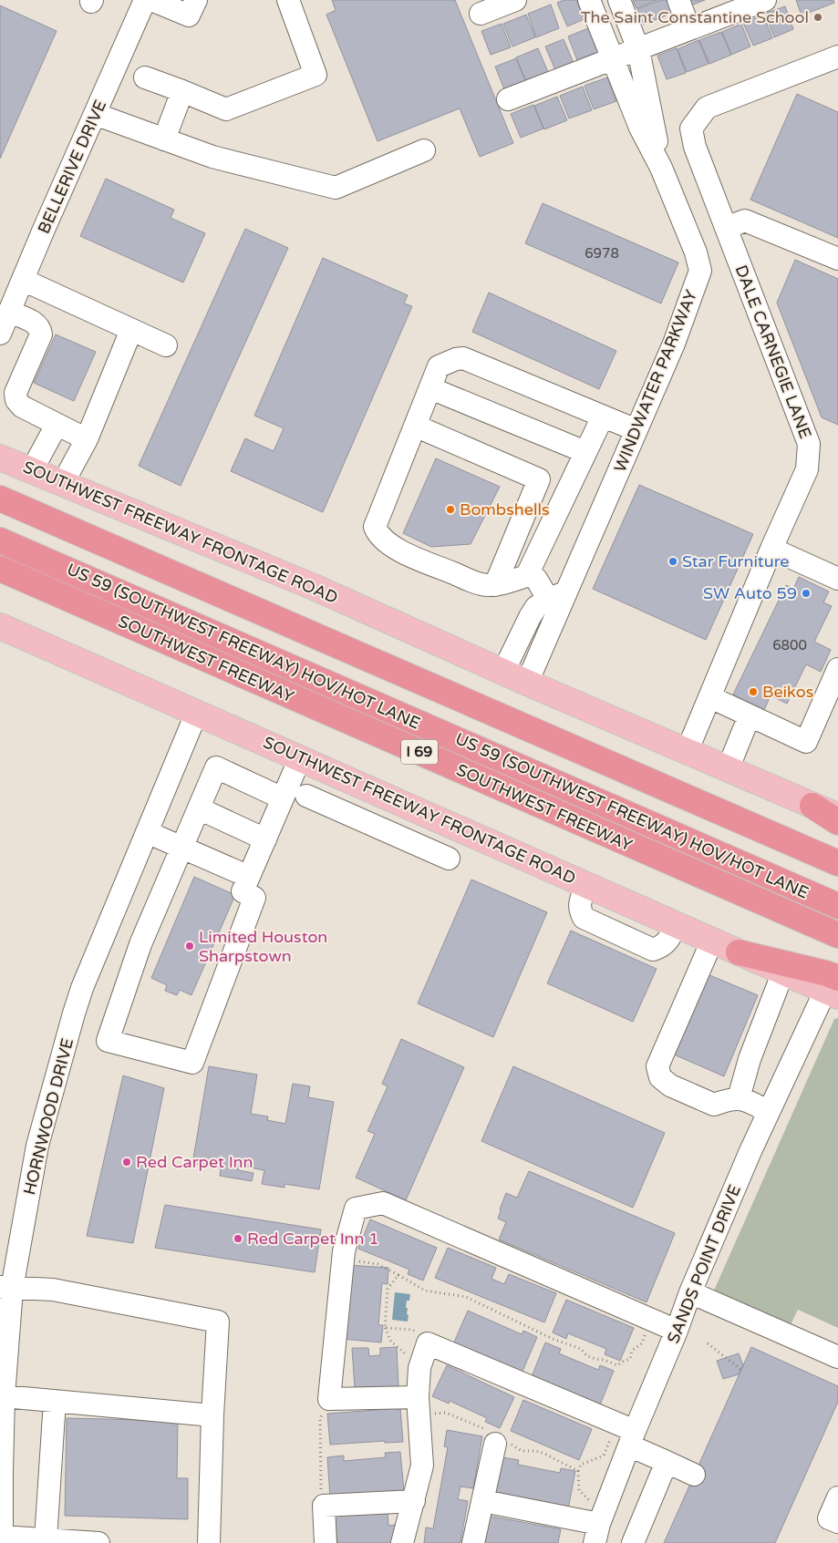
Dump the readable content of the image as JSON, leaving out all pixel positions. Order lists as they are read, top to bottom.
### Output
{
  "streets": {
    "highway": ["US 59 (SOUTHWEST FREEWAY) HOV/HOT LANE", "SOUTHWEST FREEWAY", "I 69"],
    "main road": ["SOUTHWEST FREEWAY FRONTAGE ROAD"],
    "street": [
      "BELLERIVE DRIVE",
      "DALE CARNEGIE LANE",
      "WINDWATER PARKWAY",
      "HORNWOOD DRIVE",
      "SANDS POINT DRIVE"
    ]
  },
  "crossings": [
    ["DALE CARNEGIE LANE", "SOUTHWEST FREEWAY FRONTAGE ROAD"],
    ["WINDWATER PARKWAY", "SOUTHWEST FREEWAY FRONTAGE ROAD"],
    ["SOUTHWEST FREEWAY FRONTAGE ROAD", "HORNWOOD DRIVE"],
    ["SOUTHWEST FREEWAY FRONTAGE ROAD", "SANDS POINT DRIVE"]
  ],
  "places": [
    "The Saint Constantine School",
    "Bombshells",
    "Star Furniture",
    "SW Auto 59",
    "Beikos",
    "Limited Houston Sharpstown",
    "Red Carpet Inn",
    "Red Carpet Inn 1"
  ],
  "house_numbers": ["6978", "6800"]
}
